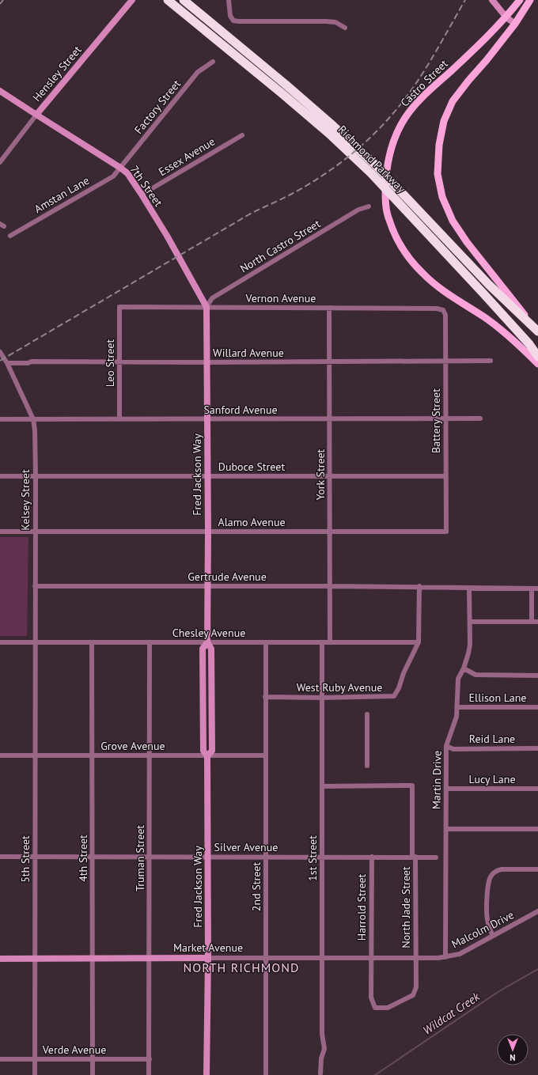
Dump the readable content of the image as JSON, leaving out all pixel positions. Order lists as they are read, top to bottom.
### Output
{
  "streets": {
    "highway": ["Richmond Parkway"],
    "main road": ["Castro Street"],
    "street": [
      "Hensley Street",
      "Factory Street",
      "Essex Avenue",
      "7th Street",
      "Amstan Lane",
      "North Castro Street",
      "Vernon Avenue",
      "Willard Avenue",
      "Leo Street",
      "Sanford Avenue",
      "Battery Street",
      "Duboce Street",
      "Fred Jackson Way",
      "York Street",
      "Kelsey Street",
      "Alamo Avenue",
      "Gertrude Avenue",
      "Chesley Avenue",
      "West Ruby Avenue",
      "Ellison Lane",
      "Reid Lane",
      "Grove Avenue",
      "Lucy Lane",
      "Martin Drive",
      "Silver Avenue",
      "4th Street",
      "Truman Street",
      "1st Street",
      "5th Street",
      "2nd Street",
      "Harrold Street",
      "North Jade Street",
      "Malcolm Drive",
      "Market Avenue",
      "Verde Avenue"
    ]
  },
  "crossings": [
    ["Hensley Street", "7th Street"],
    ["Factory Street", "7th Street"],
    ["Factory Street", "Amstan Lane"],
    ["Essex Avenue", "7th Street"],
    ["7th Street", "Amstan Lane"],
    ["7th Street", "North Castro Street"],
    ["7th Street", "Vernon Avenue"],
    ["7th Street", "Fred Jackson Way"],
    ["North Castro Street", "Vernon Avenue"],
    ["North Castro Street", "Fred Jackson Way"],
    ["Vernon Avenue", "Leo Street"],
    ["Vernon Avenue", "Battery Street"],
    ["Vernon Avenue", "Fred Jackson Way"],
    ["Vernon Avenue", "York Street"],
    ["Willard Avenue", "Leo Street"],
    ["Willard Avenue", "Battery Street"],
    ["Willard Avenue", "Fred Jackson Way"],
    ["Willard Avenue", "York Street"],
    ["Willard Avenue", "Kelsey Street"],
    ["Leo Street", "Sanford Avenue"],
    ["Sanford Avenue", "Battery Street"],
    ["Sanford Avenue", "Fred Jackson Way"],
    ["Sanford Avenue", "York Street"],
    ["Sanford Avenue", "Kelsey Street"],
    ["Battery Street", "Duboce Street"],
    ["Battery Street", "Alamo Avenue"],
    ["Duboce Street", "Fred Jackson Way"],
    ["Duboce Street", "York Street"],
    ["Duboce Street", "Kelsey Street"],
    ["Fred Jackson Way", "Alamo Avenue"],
    ["Fred Jackson Way", "Gertrude Avenue"],
    ["Fred Jackson Way", "Chesley Avenue"],
    ["Fred Jackson Way", "Grove Avenue"],
    ["Fred Jackson Way", "Silver Avenue"],
    ["Fred Jackson Way", "Market Avenue"],
    ["York Street", "Alamo Avenue"],
    ["York Street", "Gertrude Avenue"],
    ["York Street", "Chesley Avenue"],
    ["Kelsey Street", "Alamo Avenue"],
    ["Kelsey Street", "Gertrude Avenue"],
    ["Kelsey Street", "Chesley Avenue"],
    ["Kelsey Street", "5th Street"],
    ["Gertrude Avenue", "West Ruby Avenue"],
    ["Gertrude Avenue", "Martin Drive"],
    ["Chesley Avenue", "West Ruby Avenue"],
    ["Chesley Avenue", "4th Street"],
    ["Chesley Avenue", "Truman Street"],
    ["Chesley Avenue", "1st Street"],
    ["Chesley Avenue", "5th Street"],
    ["Chesley Avenue", "2nd Street"],
    ["West Ruby Avenue", "1st Street"],
    ["West Ruby Avenue", "2nd Street"],
    ["Ellison Lane", "Martin Drive"],
    ["Reid Lane", "Martin Drive"],
    ["Grove Avenue", "4th Street"],
    ["Grove Avenue", "Truman Street"],
    ["Grove Avenue", "5th Street"],
    ["Grove Avenue", "2nd Street"],
    ["Lucy Lane", "Martin Drive"],
    ["Martin Drive", "Malcolm Drive"],
    ["Silver Avenue", "4th Street"],
    ["Silver Avenue", "Truman Street"],
    ["Silver Avenue", "1st Street"],
    ["Silver Avenue", "5th Street"],
    ["Silver Avenue", "2nd Street"],
    ["Silver Avenue", "Harrold Street"],
    ["Silver Avenue", "North Jade Street"],
    ["4th Street", "Market Avenue"],
    ["4th Street", "Verde Avenue"],
    ["Truman Street", "Market Avenue"],
    ["Truman Street", "Verde Avenue"],
    ["1st Street", "North Jade Street"],
    ["1st Street", "Market Avenue"],
    ["5th Street", "Market Avenue"],
    ["5th Street", "Verde Avenue"],
    ["2nd Street", "Market Avenue"],
    ["Harrold Street", "North Jade Street"],
    ["Harrold Street", "Malcolm Drive"],
    ["Harrold Street", "Market Avenue"],
    ["North Jade Street", "Malcolm Drive"],
    ["North Jade Street", "Market Avenue"],
    ["Malcolm Drive", "Market Avenue"]
  ],
  "districts": ["NORTH RICHMOND"],
  "water": ["Wildcat Creek"],
  "north": "bottom"
}
